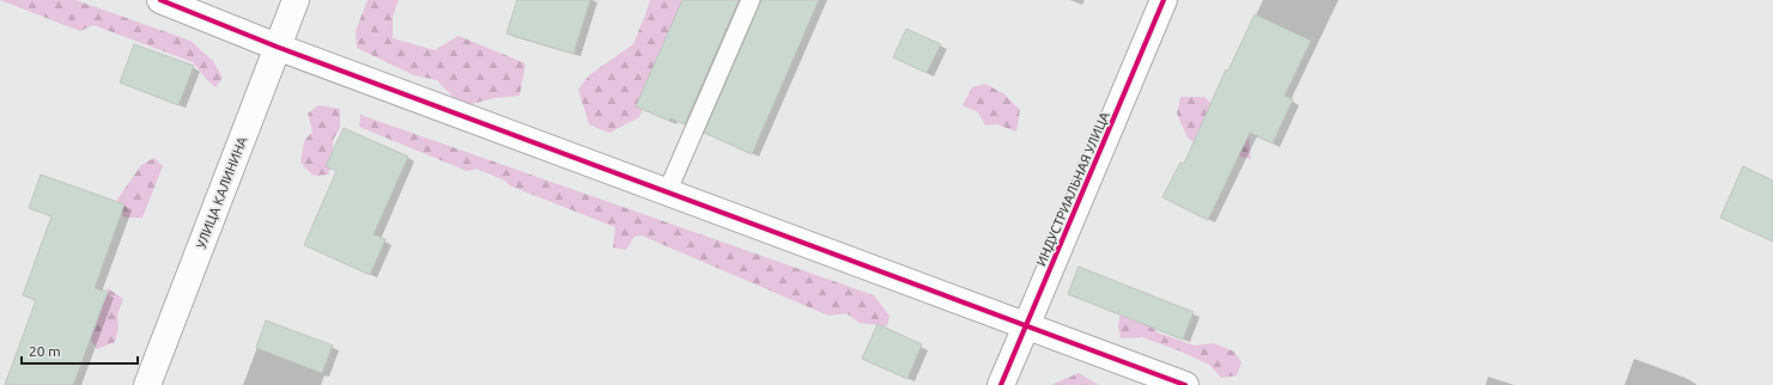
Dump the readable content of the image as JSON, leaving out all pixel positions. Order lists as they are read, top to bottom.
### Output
{
  "streets": {
    "street": ["ИНДУСТРИАЛЬНАЯ УЛИЦА", "УЛИЦА КАЛИНИНА"]
  },
  "scale_bar": "20 m"
}
